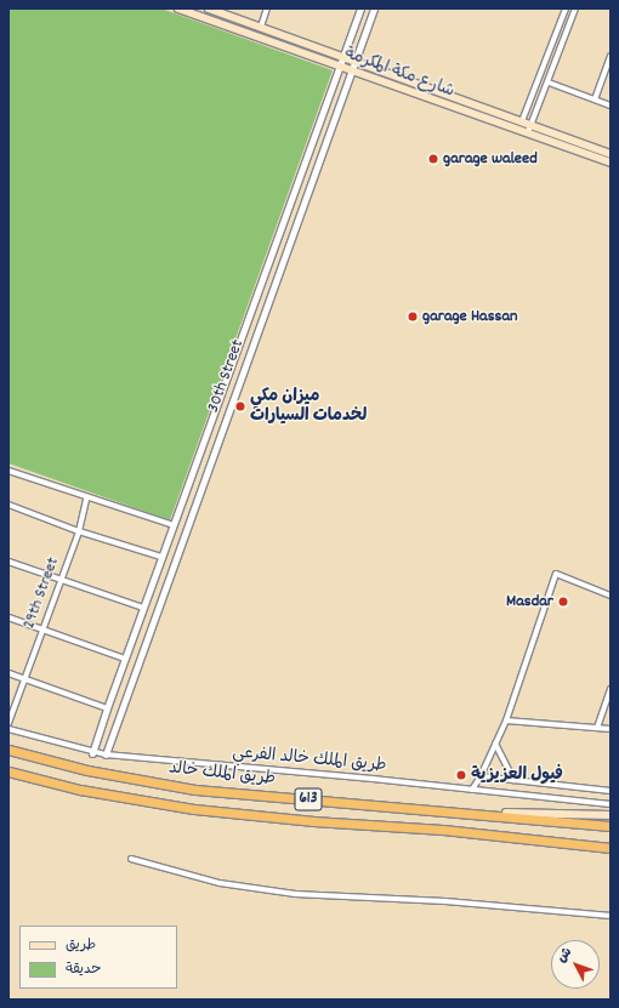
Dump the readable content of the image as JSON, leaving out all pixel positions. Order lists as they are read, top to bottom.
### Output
{
  "streets": {
    "highway": ["طريق الملك خالد", "613"],
    "main road": ["شارع مكة المكرمة"],
    "street": ["30th Street", "29th Street", "طريق الملك خالد الفرعي"]
  },
  "crossings": [
    ["شارع مكة المكرمة", "30th Street"],
    ["30th Street", "طريق الملك خالد الفرعي"]
  ],
  "places": [
    "garage waleed",
    "garage Hassan",
    "ميزان مكي لخدمات السيارات",
    "Masdar",
    "فيول العزيزية"
  ],
  "legend": ["طريق", "حديقة"],
  "north": "top left"
}
